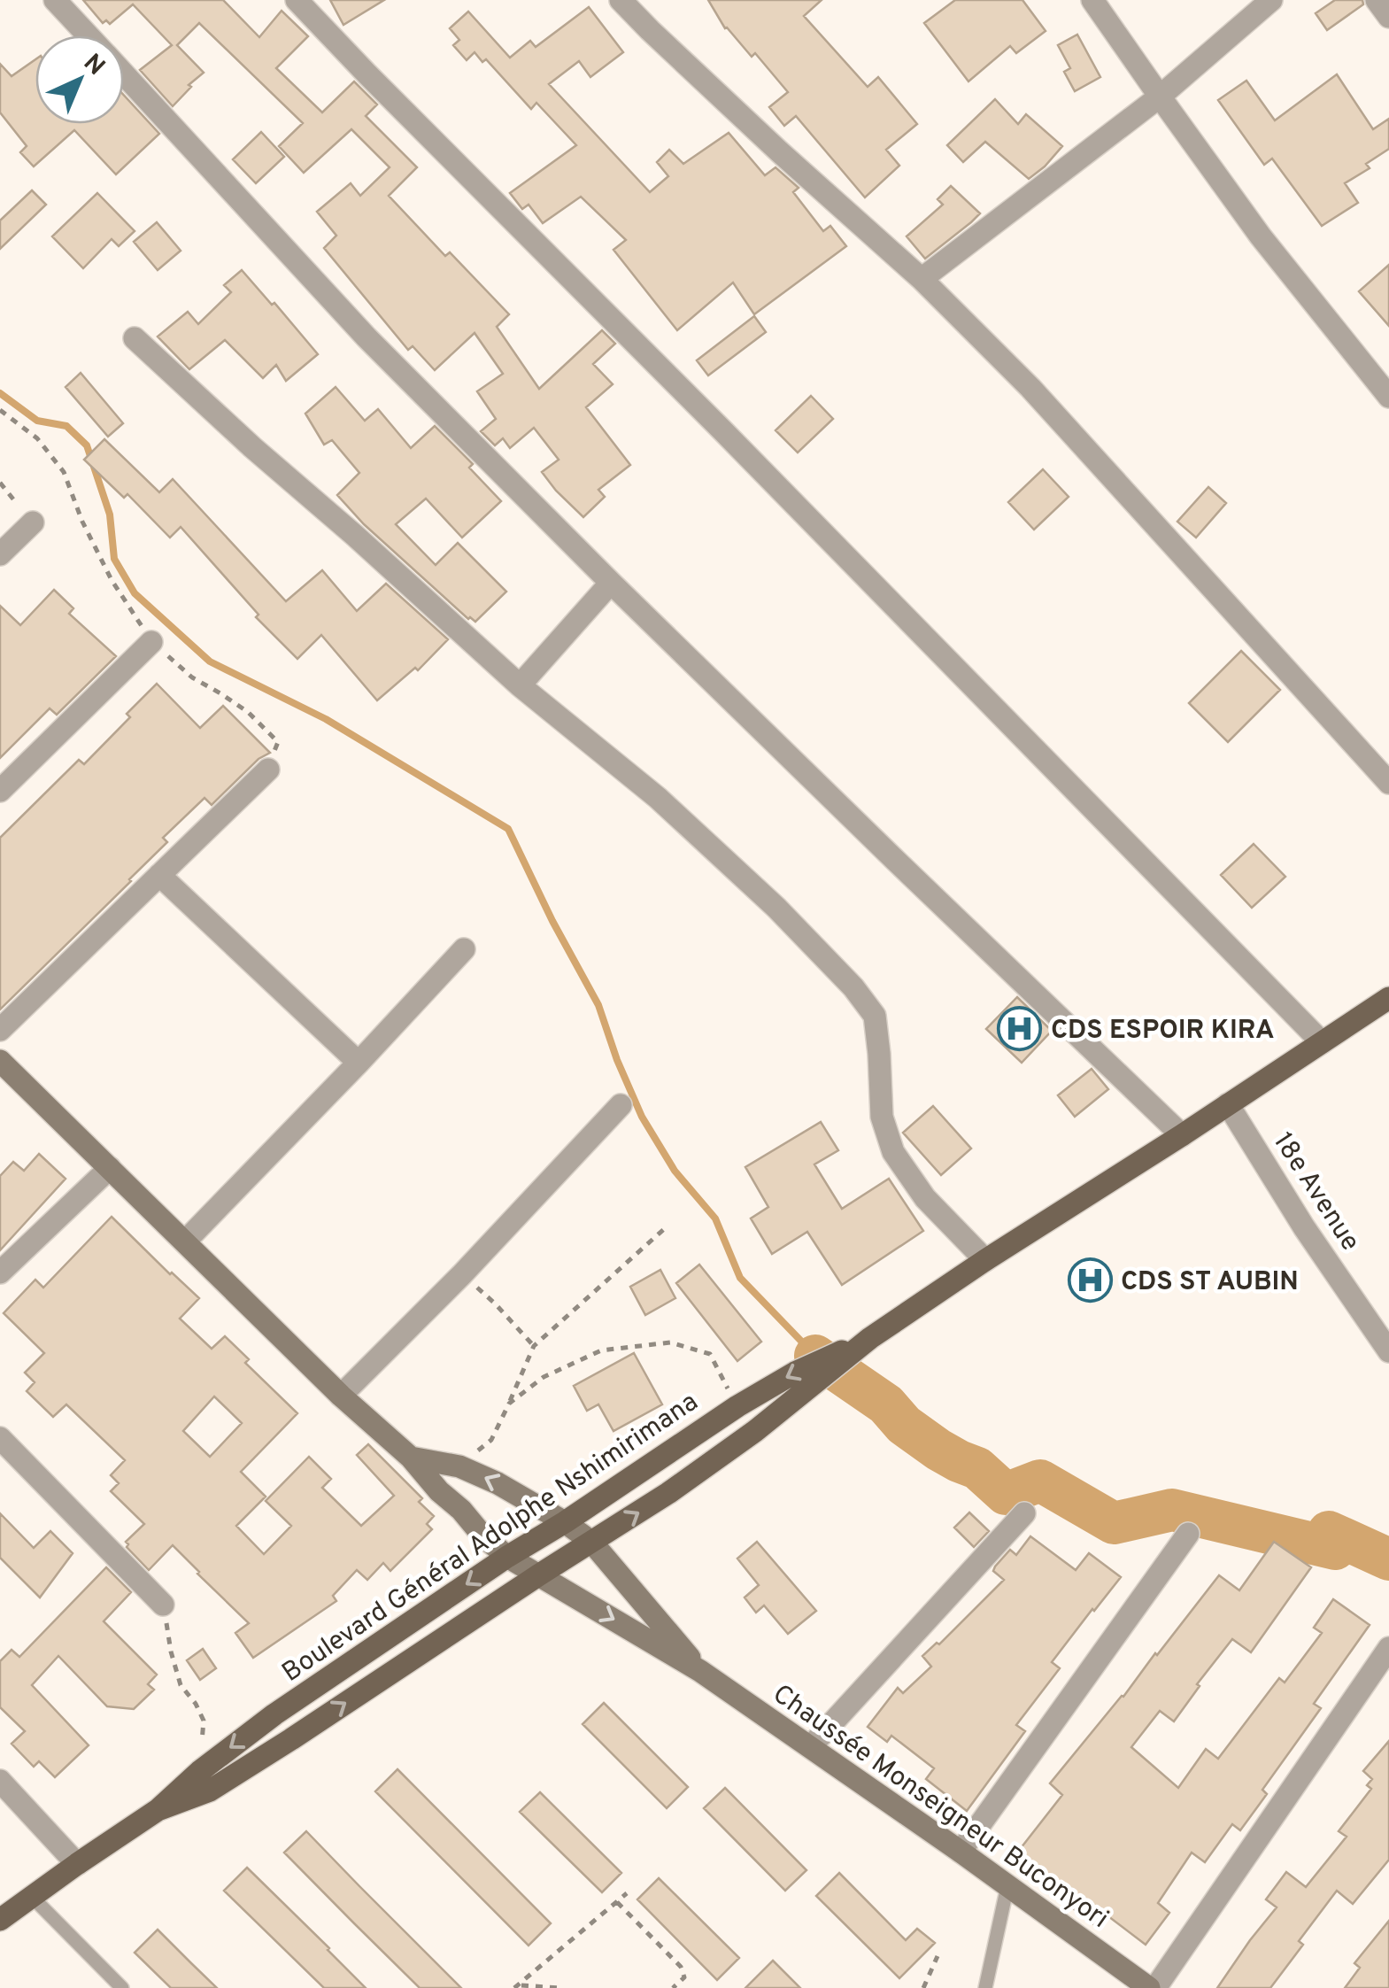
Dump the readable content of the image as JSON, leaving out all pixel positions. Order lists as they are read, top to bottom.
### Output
{
  "streets": {
    "main road": ["Boulevard Général Adolphe Nshimirimana"],
    "street": ["18e Avenue", "Chaussée Monseigneur Buconyori"]
  },
  "crossings": [
    ["18e Avenue", "Boulevard Général Adolphe Nshimirimana"],
    ["Boulevard Général Adolphe Nshimirimana", "Chaussée Monseigneur Buconyori"]
  ],
  "places": {
    "hospital": ["CDS ESPOIR KIRA", "CDS ST AUBIN"]
  },
  "north": "top right"
}
